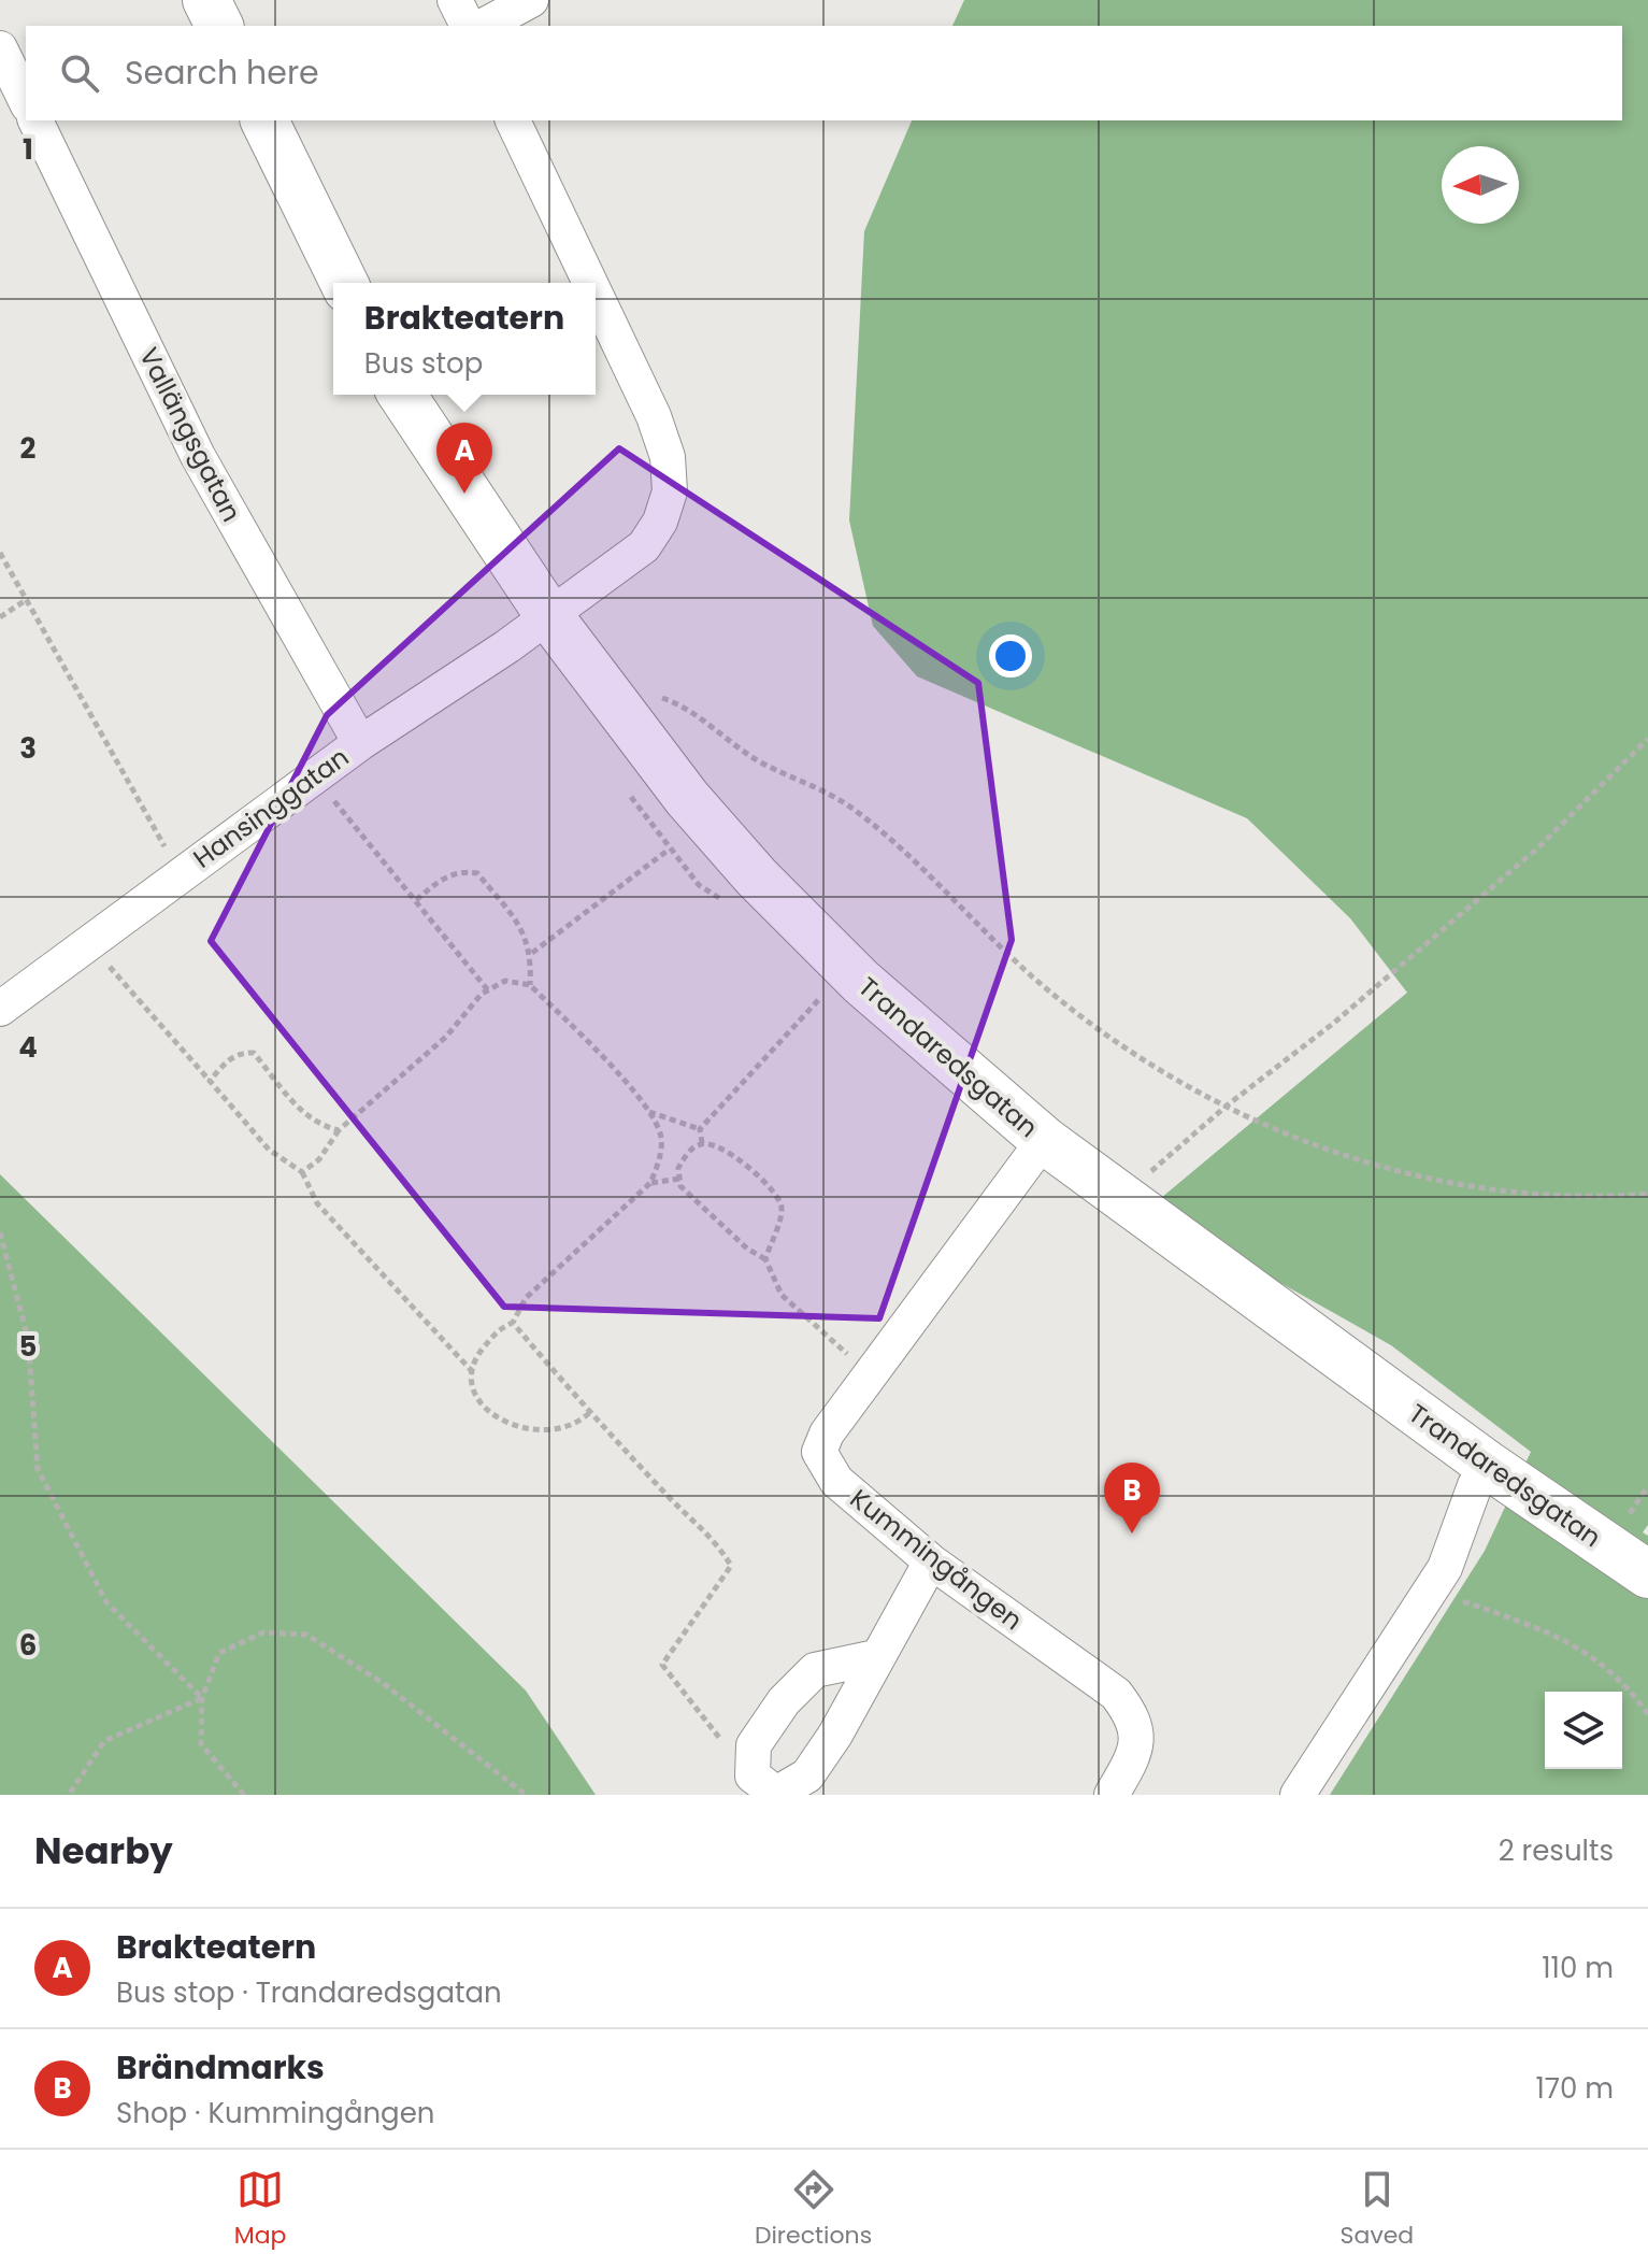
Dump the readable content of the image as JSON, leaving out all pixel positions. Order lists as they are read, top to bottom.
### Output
{
  "streets": {
    "street": [
      "Vallängsgatan",
      "Hansinggatan",
      "Trandaredsgatan",
      "Kummingången"
    ]
  },
  "crossings": [
    ["Vallängsgatan", "Hansinggatan"],
    ["Hansinggatan", "Trandaredsgatan"],
    ["Trandaredsgatan", "Kummingången"]
  ],
  "north": "left",
  "page": {
    "search": "Search here",
    "popup": ["Brakteatern", "Bus stop"],
    "pins": ["A", "B"],
    "heading": ["Nearby", "2 results"],
    "list": [
      {
        "mark": "A",
        "name": "Brakteatern",
        "note": "Bus stop · Trandaredsgatan",
        "value": "110 m"
      },
      {
        "mark": "B",
        "name": "Brändmarks",
        "note": "Shop · Kummingången",
        "value": "170 m"
      }
    ],
    "nav": ["Map", "Directions", "Saved"]
  },
  "grid": {
    "rows": [
      "1",
      "2",
      "3",
      "4",
      "5",
      "6"
    ]
  }
}
